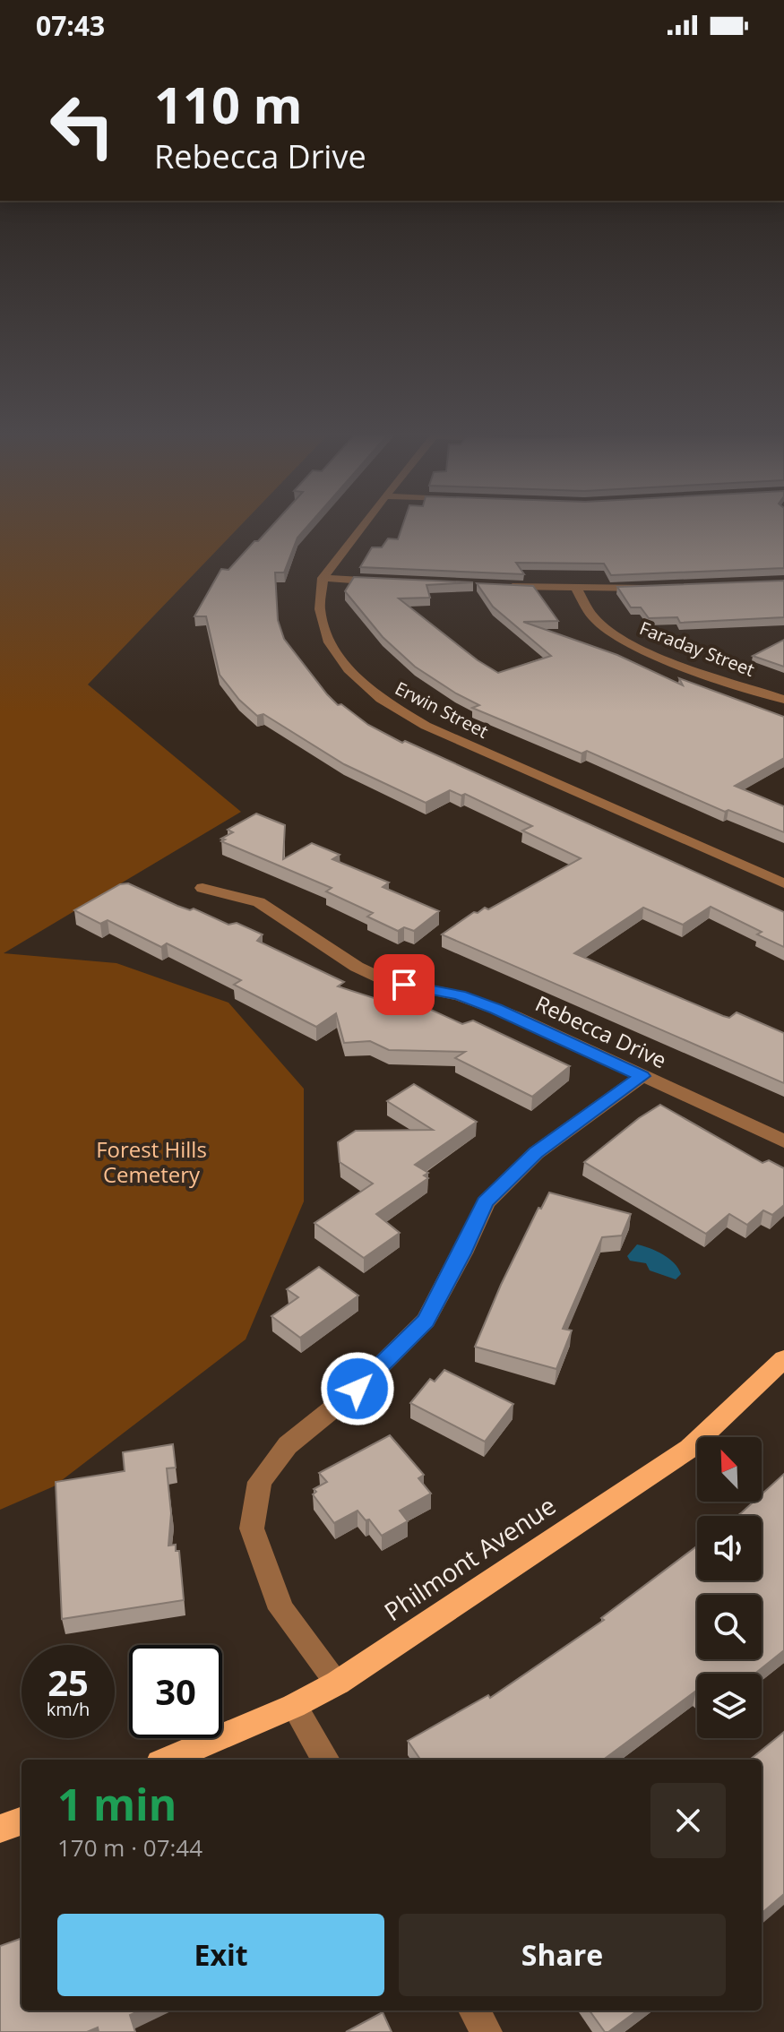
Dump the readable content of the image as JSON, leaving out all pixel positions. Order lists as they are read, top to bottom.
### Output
{
  "streets": {
    "main road": ["Philmont Avenue"],
    "street": ["Faraday Street", "Erwin Street", "Rebecca Drive"]
  },
  "parks": ["Forest Hills Cemetery"],
  "north": "top left",
  "page": {
    "status": "07:43",
    "turn": ["110 m", "Rebecca Drive"],
    "speed": "25 km/h",
    "limit": "30",
    "heading": ["1 min", "170 m · 07:44"],
    "buttons": ["Exit", "Share"]
  }
}
